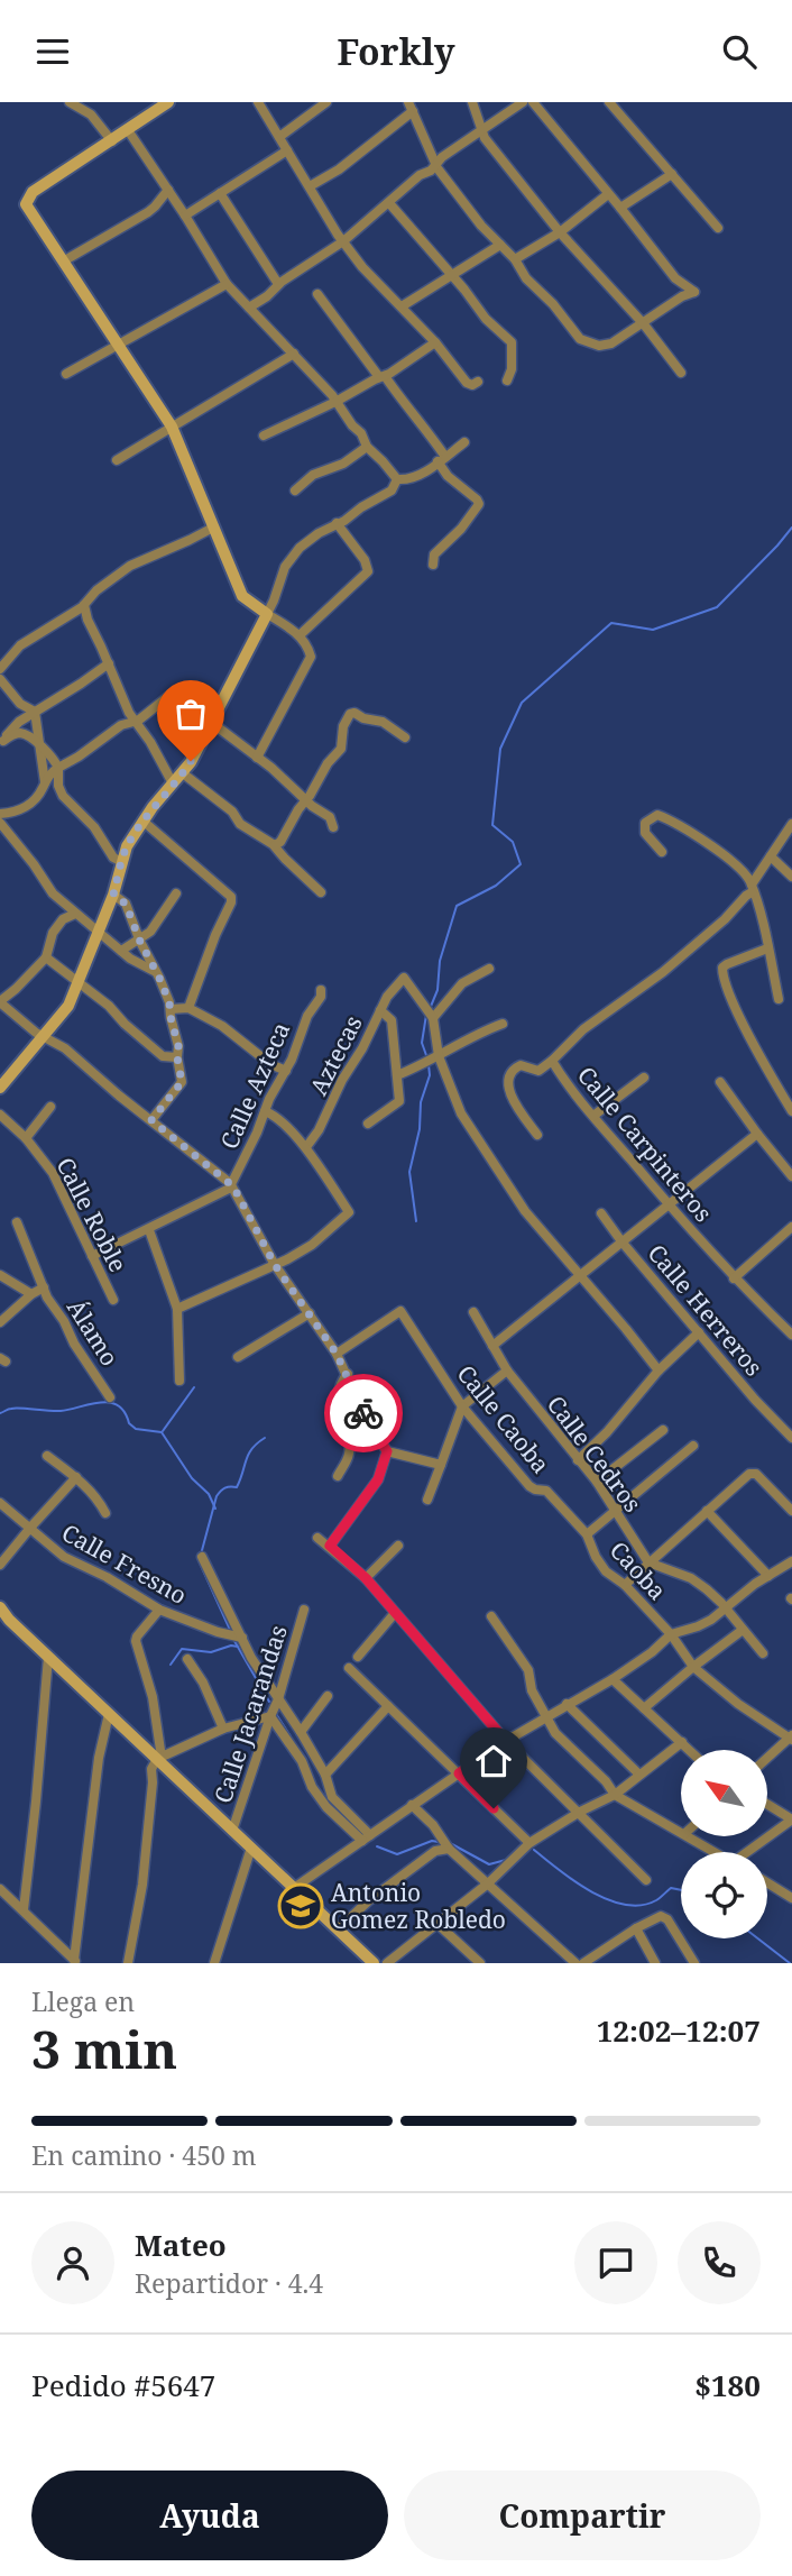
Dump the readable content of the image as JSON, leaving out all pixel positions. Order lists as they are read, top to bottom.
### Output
{
  "streets": {
    "street": [
      "Aztecas",
      "Calle Azteca",
      "Calle Carpinteros",
      "Calle Roble",
      "Calle Herreros",
      "Álamo",
      "Calle Caoba",
      "Calle Cedros",
      "Calle Fresno",
      "Caoba",
      "Calle Jacarandas"
    ]
  },
  "crossings": [
    ["Calle Azteca", "Calle Roble"],
    ["Calle Caoba", "Caoba"]
  ],
  "places": {
    "school or university": ["Antonio Gomez Robledo"]
  },
  "north": "top left",
  "page": {
    "header": "Forkly",
    "heading": ["3 min", "Llega en", "12:02–12:07"],
    "panel": [
      "Mateo",
      "Repartidor · 4.4",
      "Pedido #5647",
      "$180"
    ],
    "bar": "En camino · 450 m",
    "buttons": ["Ayuda", "Compartir"]
  }
}
